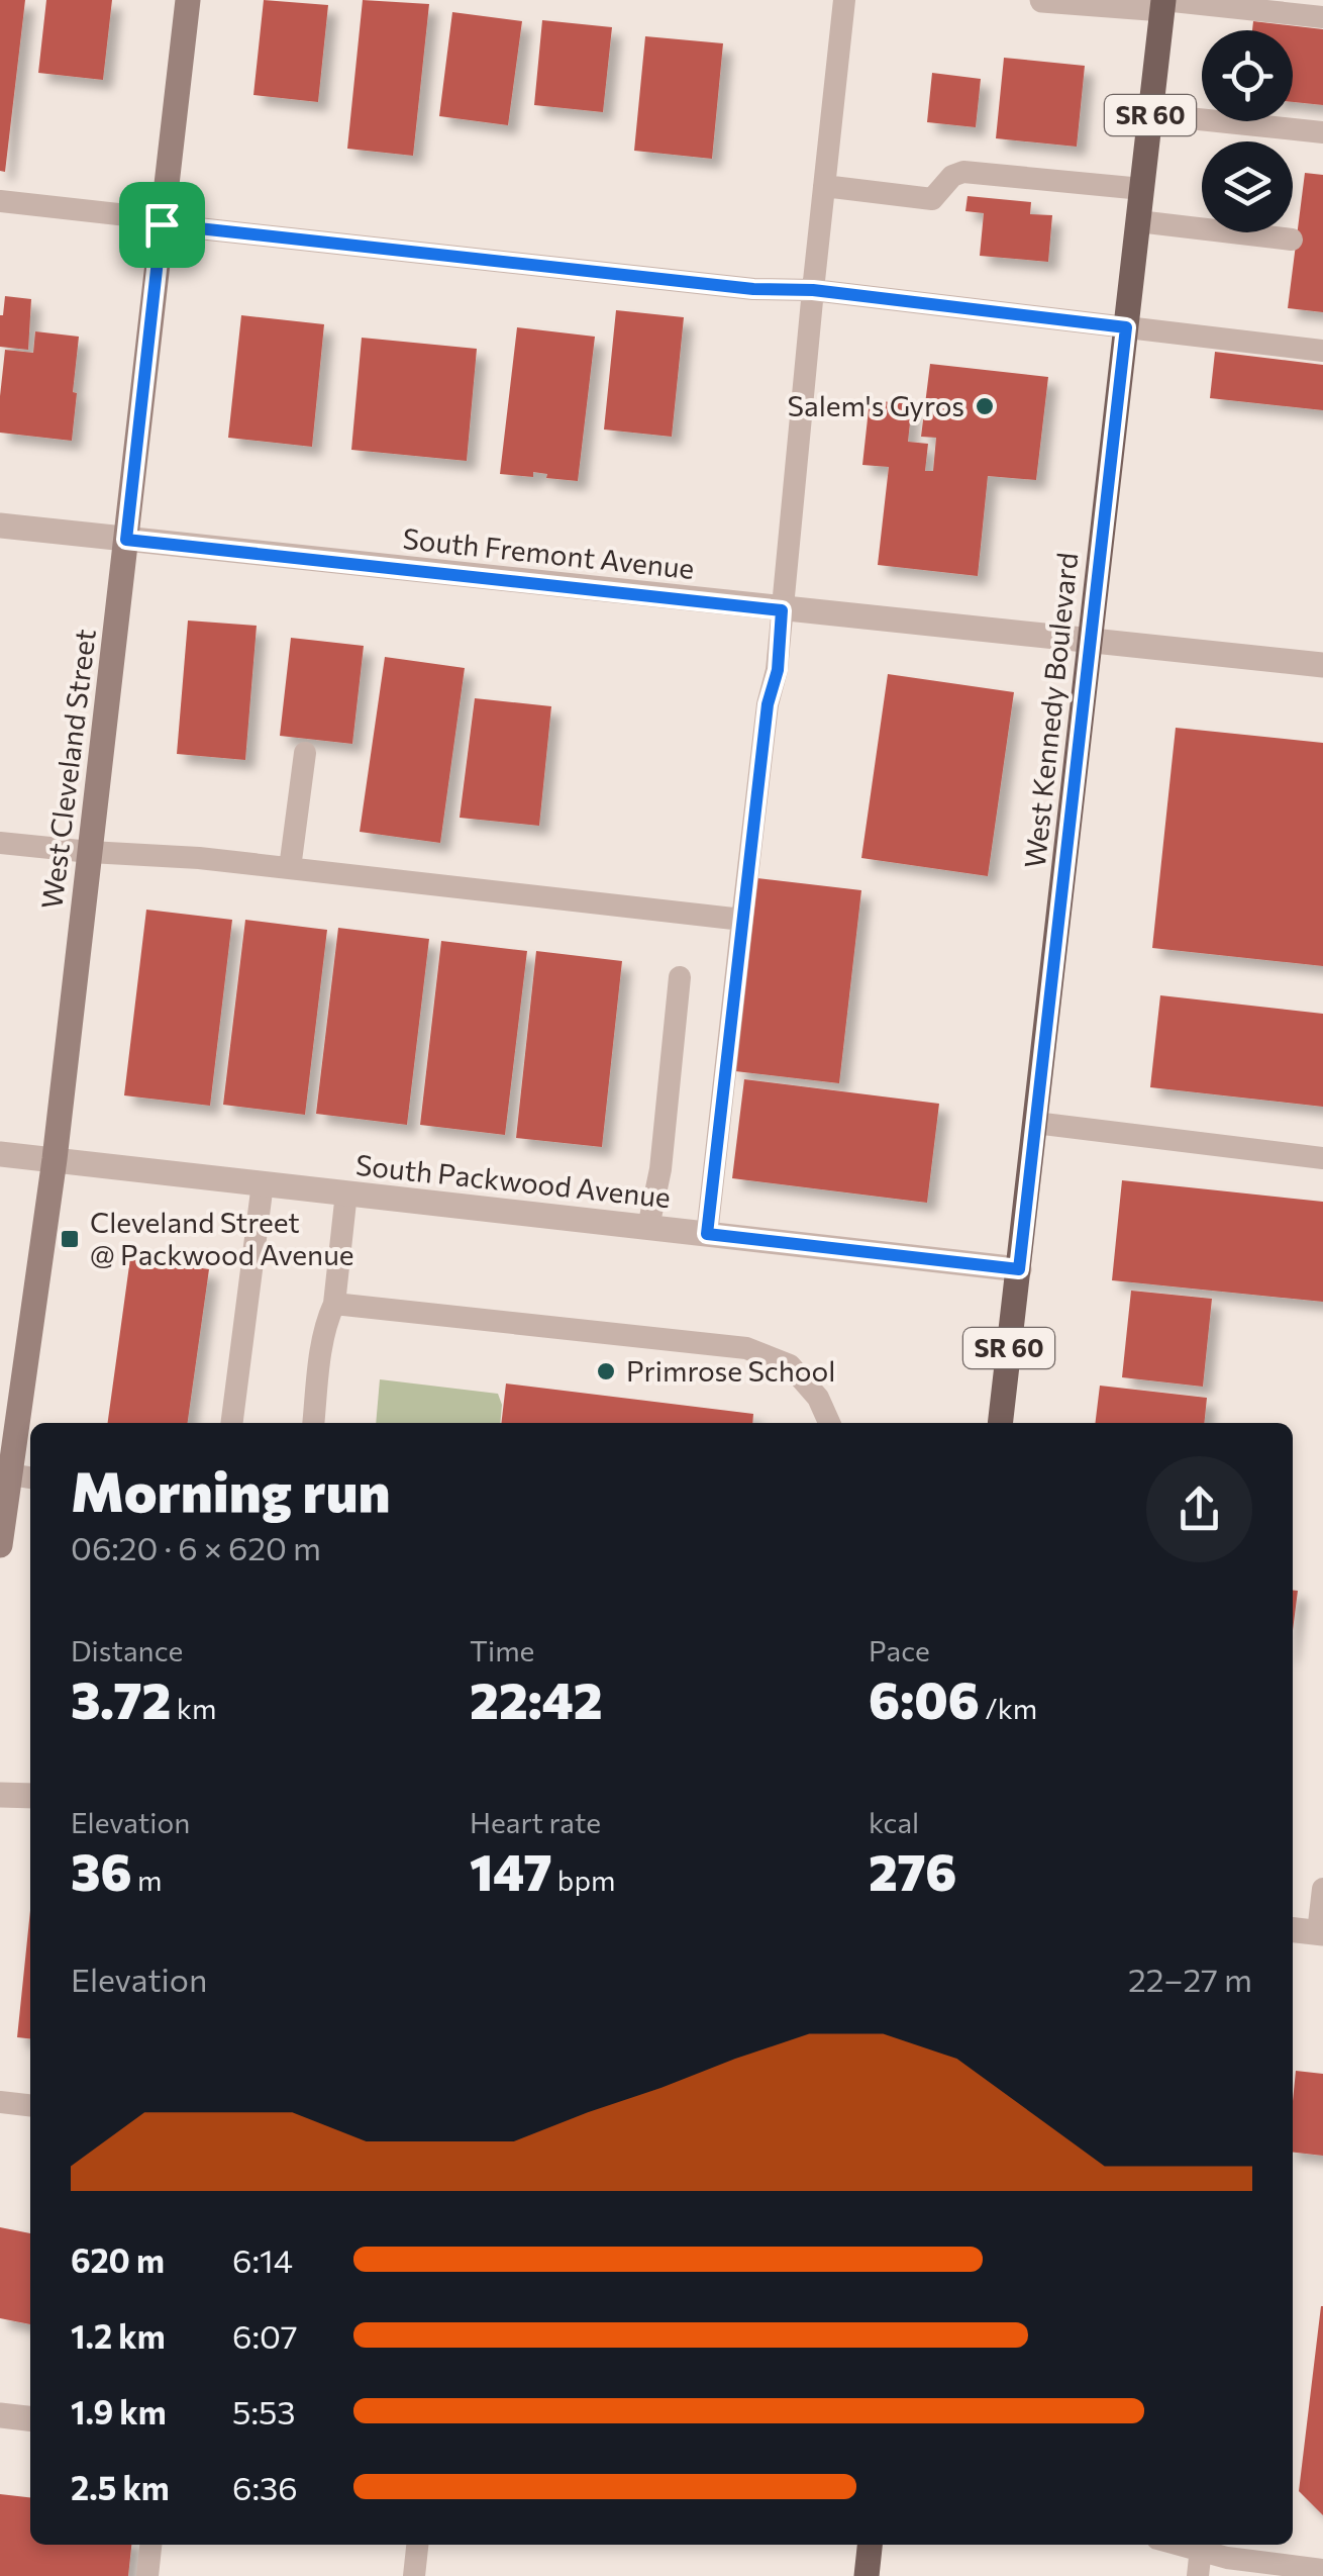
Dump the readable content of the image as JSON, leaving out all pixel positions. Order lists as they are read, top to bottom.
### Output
{
  "streets": {
    "main road": ["SR 60", "West Kennedy Boulevard", "West Cleveland Street"],
    "street": ["South Fremont Avenue", "South Packwood Avenue"]
  },
  "crossings": [
    ["South Fremont Avenue", "West Kennedy Boulevard"],
    ["South Fremont Avenue", "West Cleveland Street"],
    ["West Kennedy Boulevard", "South Packwood Avenue"],
    ["West Cleveland Street", "South Packwood Avenue"]
  ],
  "places": {
    "other": ["Salem's Gyros", "Primrose School"],
    "transit": ["Cleveland Street @ Packwood Avenue"]
  },
  "page": {
    "heading": ["Morning run", "06:20 · 6 × 620 m"],
    "stats": [
      ["Distance", "3.72 km"],
      ["Time", "22:42"],
      ["Pace", "6:06 /km"],
      ["Elevation", "36 m"],
      ["Heart rate", "147 bpm"],
      ["kcal", "276"]
    ],
    "chart": ["Elevation", "22–27 m"],
    "list": [
      {
        "name": "620 m",
        "note": "6:14"
      },
      {
        "name": "1.2 km",
        "note": "6:07"
      },
      {
        "name": "1.9 km",
        "note": "5:53"
      },
      {
        "name": "2.5 km",
        "note": "6:36"
      }
    ]
  }
}
